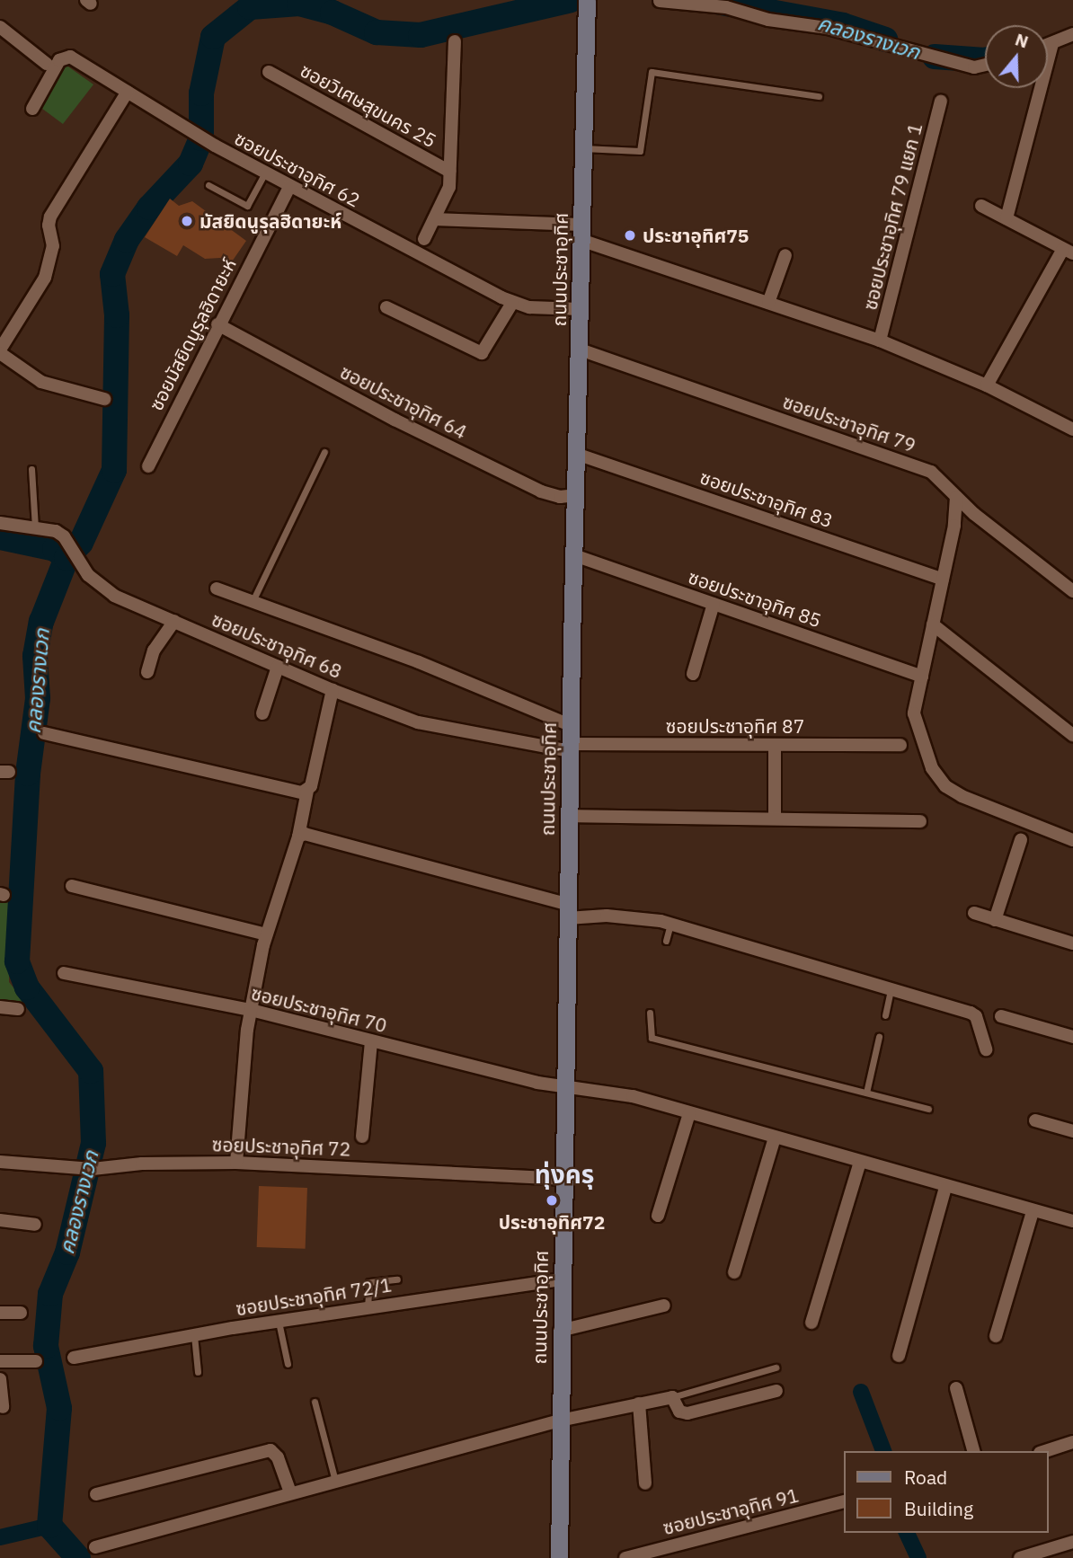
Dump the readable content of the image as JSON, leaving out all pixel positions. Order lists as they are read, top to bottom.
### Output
{
  "streets": {
    "main road": ["ถนนประชาอุทิศ"],
    "street": [
      "ซอยวิเศษสุขนคร 25",
      "ซอยประชาอุทิศ 62",
      "ซอยประชาอุทิศ 79 แยก 1",
      "ซอยมัสยิดนูรุลฮิดายะห์",
      "ซอยประชาอุทิศ 64",
      "ซอยประชาอุทิศ 79",
      "ซอยประชาอุทิศ 83",
      "ซอยประชาอุทิศ 85",
      "ซอยประชาอุทิศ 68",
      "ซอยประชาอุทิศ 87",
      "ซอยประชาอุทิศ 70",
      "ซอยประชาอุทิศ 72",
      "ซอยประชาอุทิศ 72/1",
      "ซอยประชาอุทิศ 91"
    ]
  },
  "crossings": [
    ["ซอยประชาอุทิศ 62", "ถนนประชาอุทิศ"],
    ["ซอยประชาอุทิศ 62", "ซอยมัสยิดนูรุลฮิดายะห์"],
    ["ถนนประชาอุทิศ", "ซอยประชาอุทิศ 64"],
    ["ถนนประชาอุทิศ", "ซอยประชาอุทิศ 79"],
    ["ถนนประชาอุทิศ", "ซอยประชาอุทิศ 83"],
    ["ถนนประชาอุทิศ", "ซอยประชาอุทิศ 85"],
    ["ถนนประชาอุทิศ", "ซอยประชาอุทิศ 68"],
    ["ถนนประชาอุทิศ", "ซอยประชาอุทิศ 87"],
    ["ถนนประชาอุทิศ", "ซอยประชาอุทิศ 70"],
    ["ถนนประชาอุทิศ", "ซอยประชาอุทิศ 72"],
    ["ถนนประชาอุทิศ", "ซอยประชาอุทิศ 72/1"],
    ["ซอยมัสยิดนูรุลฮิดายะห์", "ซอยประชาอุทิศ 64"],
    ["ซอยประชาอุทิศ 68", "ซอยประชาอุทิศ 87"]
  ],
  "districts": ["ทุ่งครุ"],
  "water": ["คลองรางเวก"],
  "places": ["มัสยิดนูรุลฮิดายะห์", "ประชาอุทิศ75", "ประชาอุทิศ72"],
  "legend": ["Road", "Building"],
  "north": "top"
}
